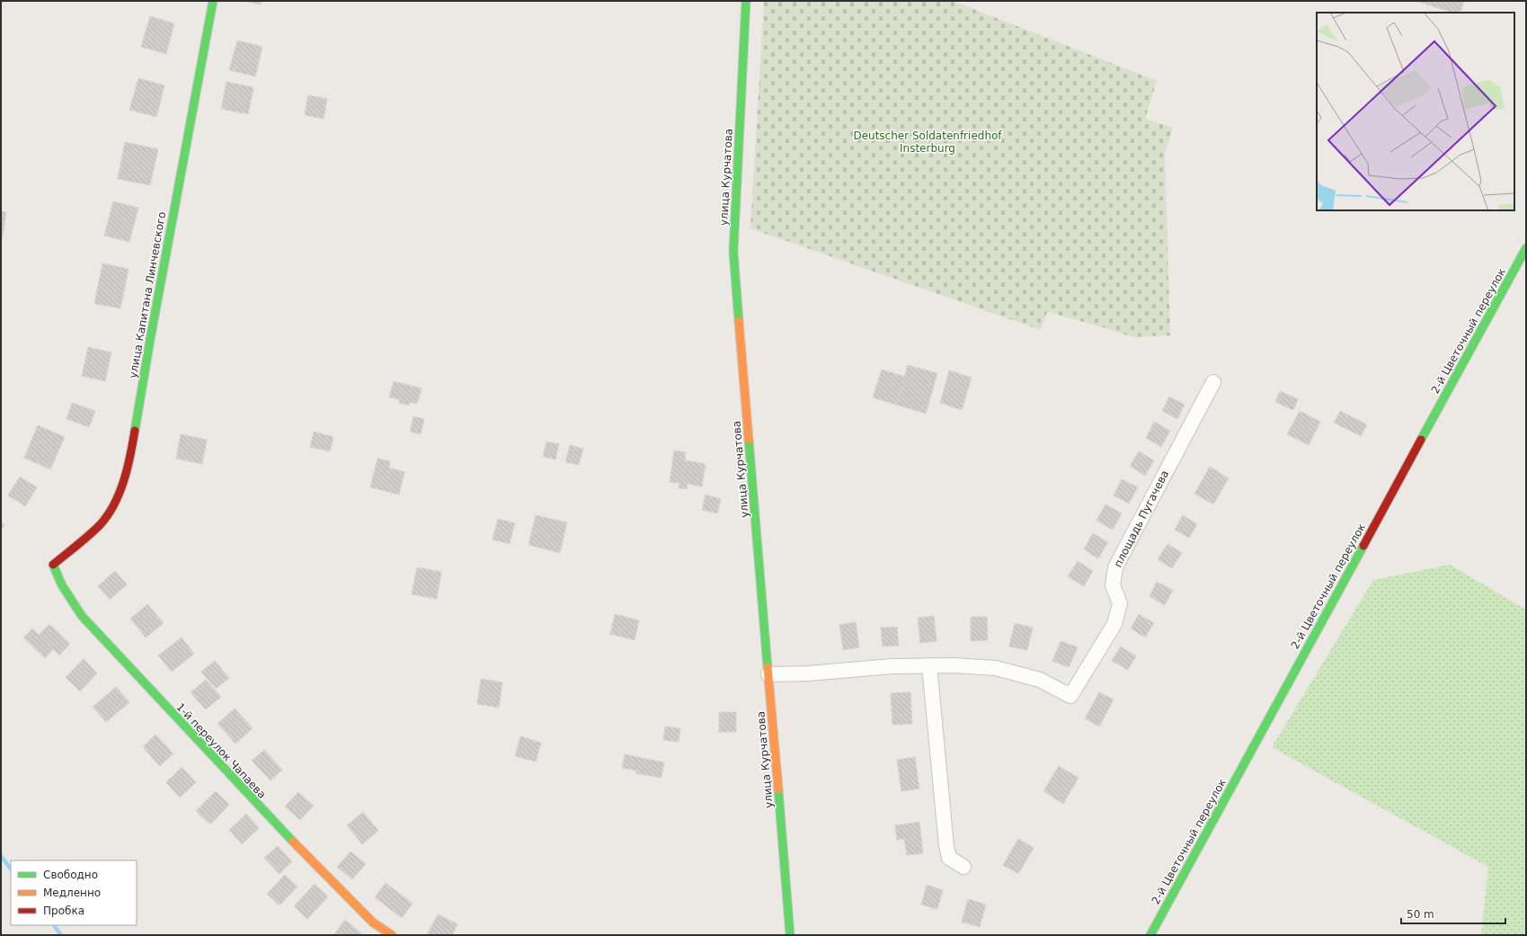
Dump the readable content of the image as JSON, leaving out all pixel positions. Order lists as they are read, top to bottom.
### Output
{
  "streets": {
    "street": [
      "улица Курчатова",
      "улица Капитана Линчевского",
      "2-й Цветочный переулок",
      "площадь Пугачева",
      "1-й переулок Чапаева"
    ]
  },
  "crossings": [
    ["улица Капитана Линчевского", "1-й переулок Чапаева"]
  ],
  "parks": ["Deutscher Soldatenfriedhof Insterburg"],
  "legend": ["Свободно", "Медленно", "Пробка"],
  "scale_bar": "50 m"
}
